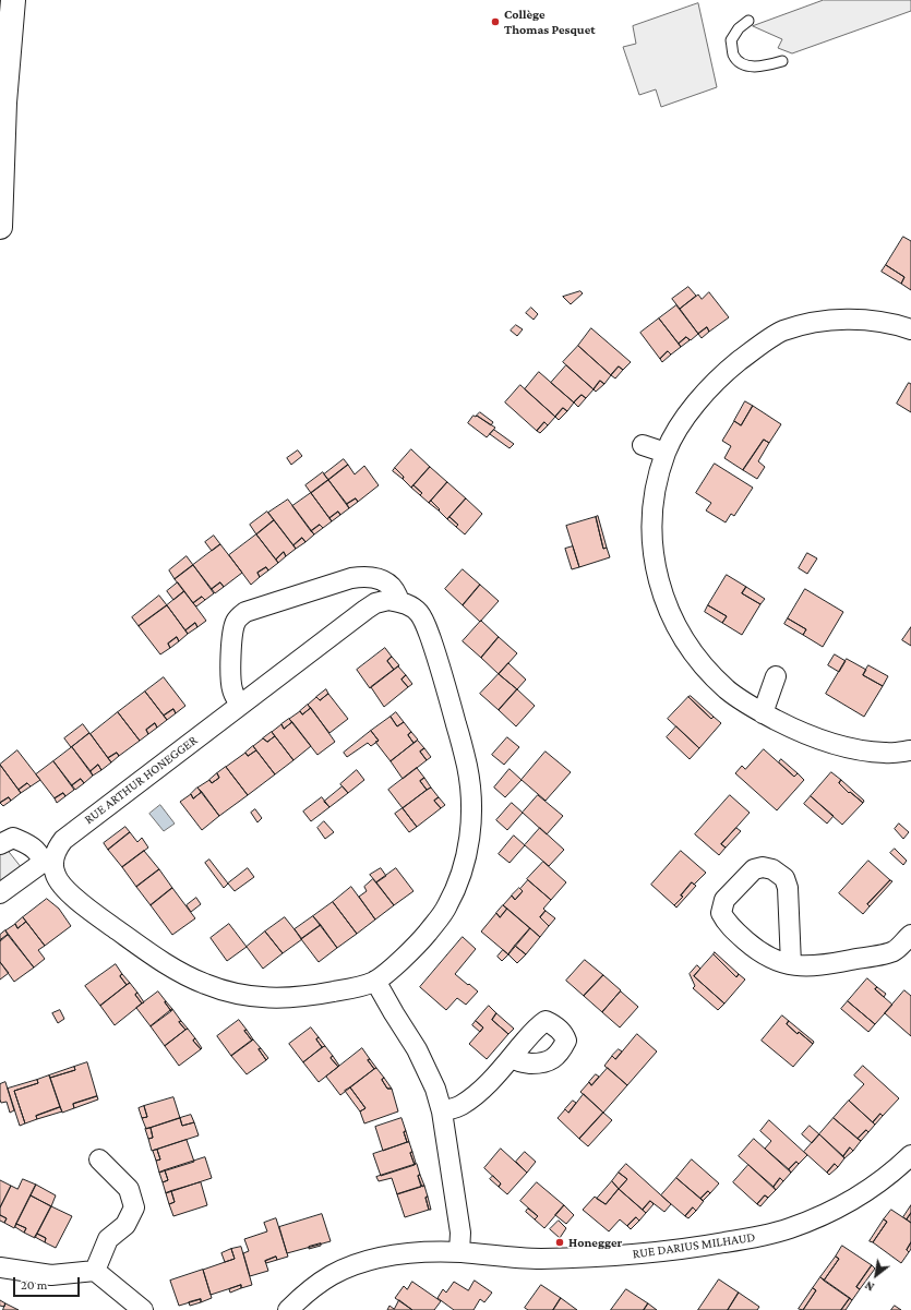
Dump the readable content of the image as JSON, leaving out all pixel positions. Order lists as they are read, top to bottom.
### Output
{
  "streets": {
    "street": ["RUE ARTHUR HONEGGER", "RUE DARIUS MILHAUD"]
  },
  "places": ["Collège Thomas Pesquet", "Honegger"],
  "scale_bar": "20 m",
  "north": "bottom left"
}
